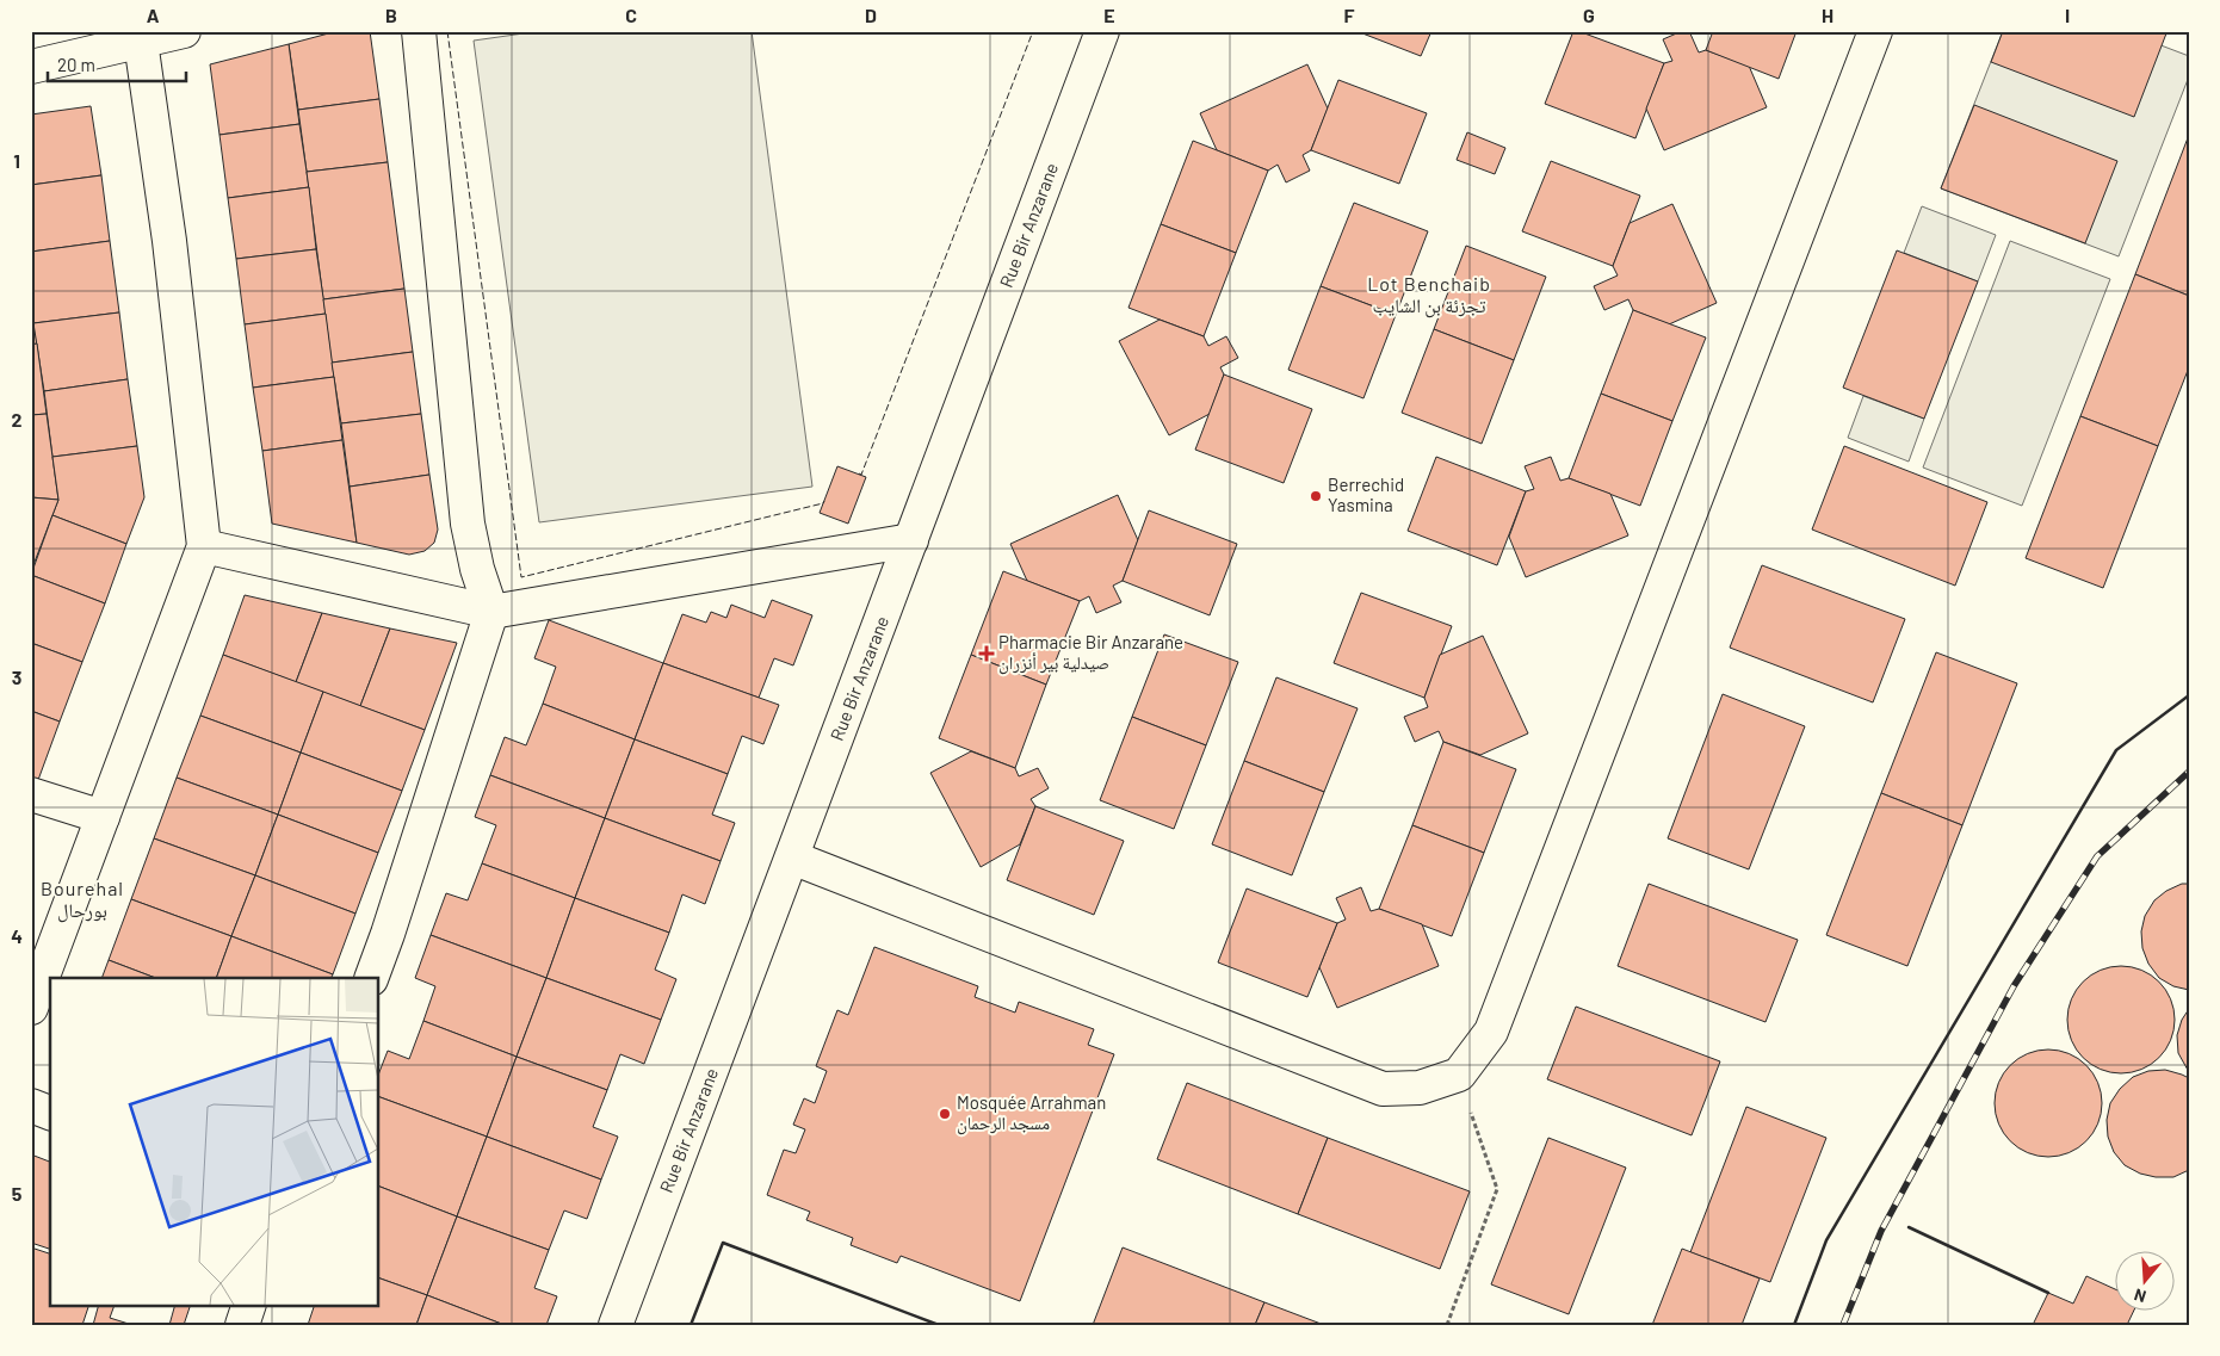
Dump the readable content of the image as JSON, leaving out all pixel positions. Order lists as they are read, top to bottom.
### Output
{
  "streets": {
    "street": ["Rue Bir Anzarane"]
  },
  "districts": ["Lot Benchaib تجزئة بن الشايب", "Bourehal بورحال"],
  "places": {
    "other": ["Berrechid Yasmina", "Mosquée Arrahman مسجد الرحمان"],
    "health": ["Pharmacie Bir Anzarane صيدلية بير أنزران"]
  },
  "scale_bar": "20 m",
  "north": "bottom",
  "grid": {
    "columns": [
      "A",
      "B",
      "C",
      "D",
      "E",
      "F",
      "G",
      "H",
      "I"
    ],
    "rows": [
      "1",
      "2",
      "3",
      "4",
      "5"
    ]
  }
}
